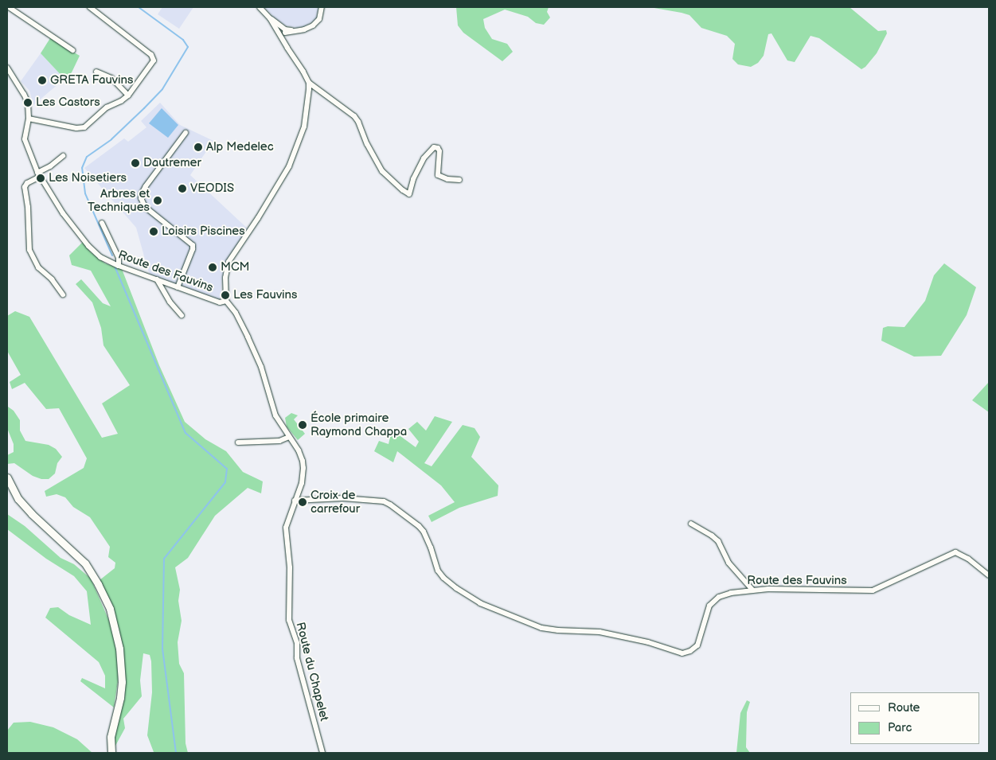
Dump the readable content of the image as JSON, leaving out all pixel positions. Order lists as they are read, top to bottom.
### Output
{
  "streets": {
    "street": ["Route des Fauvins", "Route du Chapelet"]
  },
  "crossings": [
    ["Route des Fauvins", "Route du Chapelet"]
  ],
  "places": [
    "GRETA Fauvins",
    "Les Castors",
    "Alp Medelec",
    "Dautremer",
    "Les Noisetiers",
    "VEODIS",
    "Arbres et Techniques",
    "Loisirs Piscines",
    "MCM",
    "Les Fauvins",
    "École primaire Raymond Chappa",
    "Croix de carrefour"
  ],
  "legend": ["Route", "Parc"]
}
